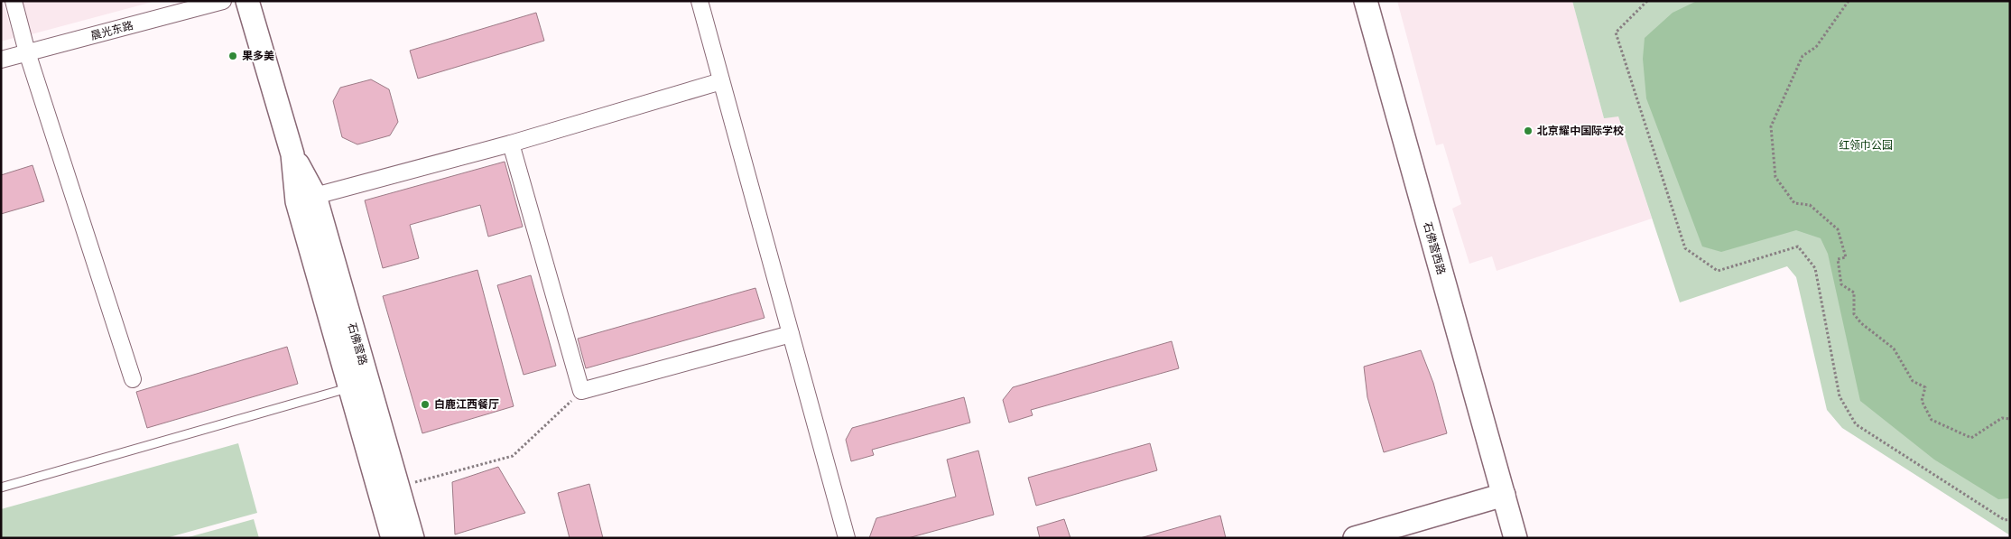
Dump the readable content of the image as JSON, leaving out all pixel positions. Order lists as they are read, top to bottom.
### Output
{
  "streets": {
    "street": ["晨光东路", "石佛营西路", "石佛营路"]
  },
  "parks": ["红领巾公园"],
  "places": ["果多美", "北京耀中国际学校", "白鹿江西餐厅"]
}
